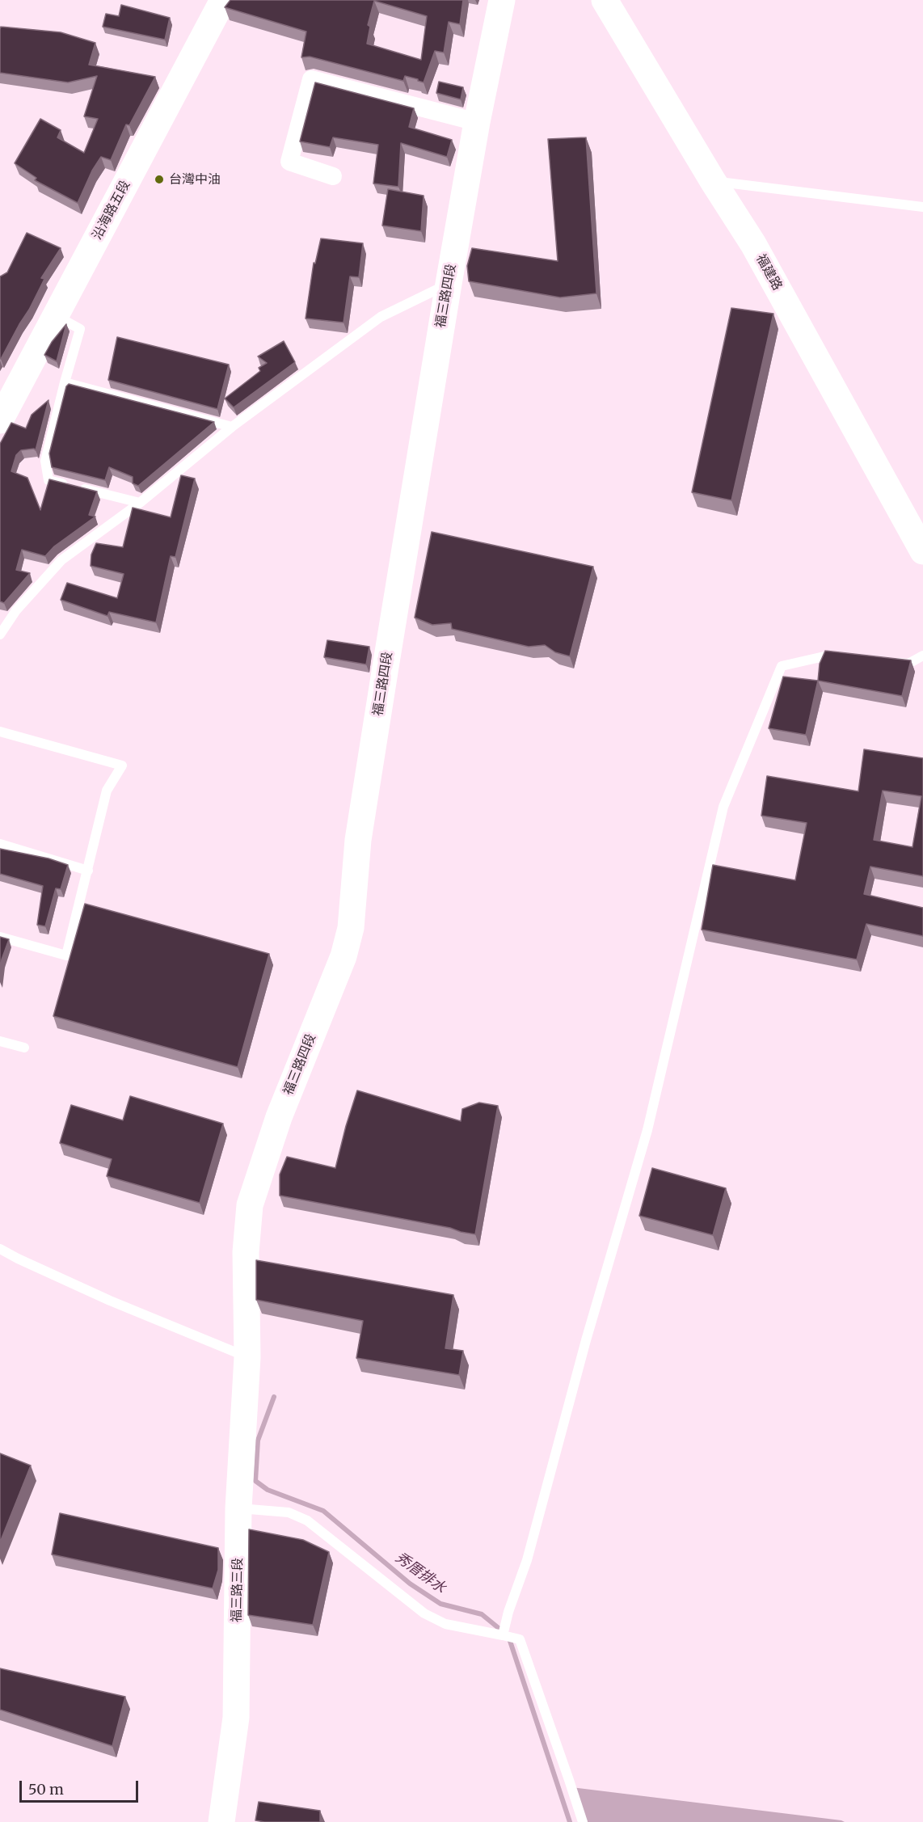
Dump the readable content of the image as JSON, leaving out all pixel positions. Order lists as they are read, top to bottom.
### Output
{
  "streets": {
    "street": [
      "沿海路五段",
      "福建路",
      "福三路四段",
      "福三路三段"
    ]
  },
  "crossings": [
    ["福三路四段", "福三路三段"]
  ],
  "water": ["秀厝排水"],
  "places": ["台灣中油"],
  "scale_bar": "50 m"
}
